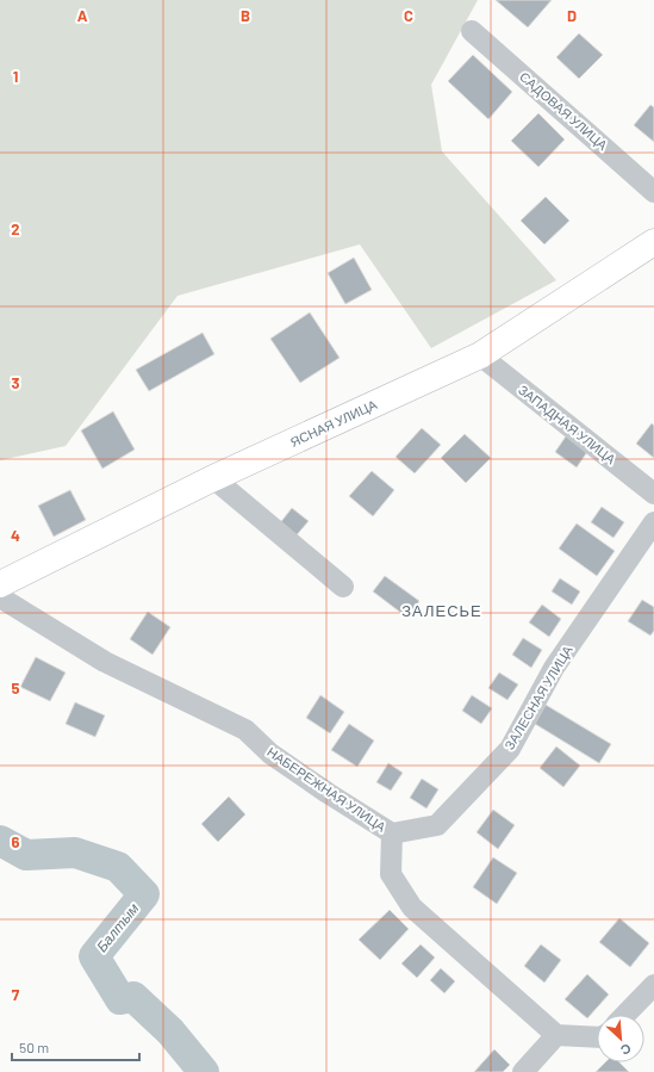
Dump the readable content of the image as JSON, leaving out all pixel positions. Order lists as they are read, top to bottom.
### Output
{
  "streets": {
    "main road": ["ЯСНАЯ УЛИЦА"],
    "street": [
      "САДОВАЯ УЛИЦА",
      "ЗАПАДНАЯ УЛИЦА",
      "ЗАЛЕСНАЯ УЛИЦА",
      "НАБЕРЕЖНАЯ УЛИЦА"
    ]
  },
  "crossings": [
    ["ЯСНАЯ УЛИЦА", "ЗАПАДНАЯ УЛИЦА"],
    ["ЗАЛЕСНАЯ УЛИЦА", "НАБЕРЕЖНАЯ УЛИЦА"]
  ],
  "districts": ["ЗАЛЕСЬЕ"],
  "water": ["Балтым"],
  "scale_bar": "50 m",
  "north": "bottom right",
  "grid": {
    "columns": [
      "A",
      "B",
      "C",
      "D"
    ],
    "rows": [
      "1",
      "2",
      "3",
      "4",
      "5",
      "6",
      "7"
    ]
  }
}
